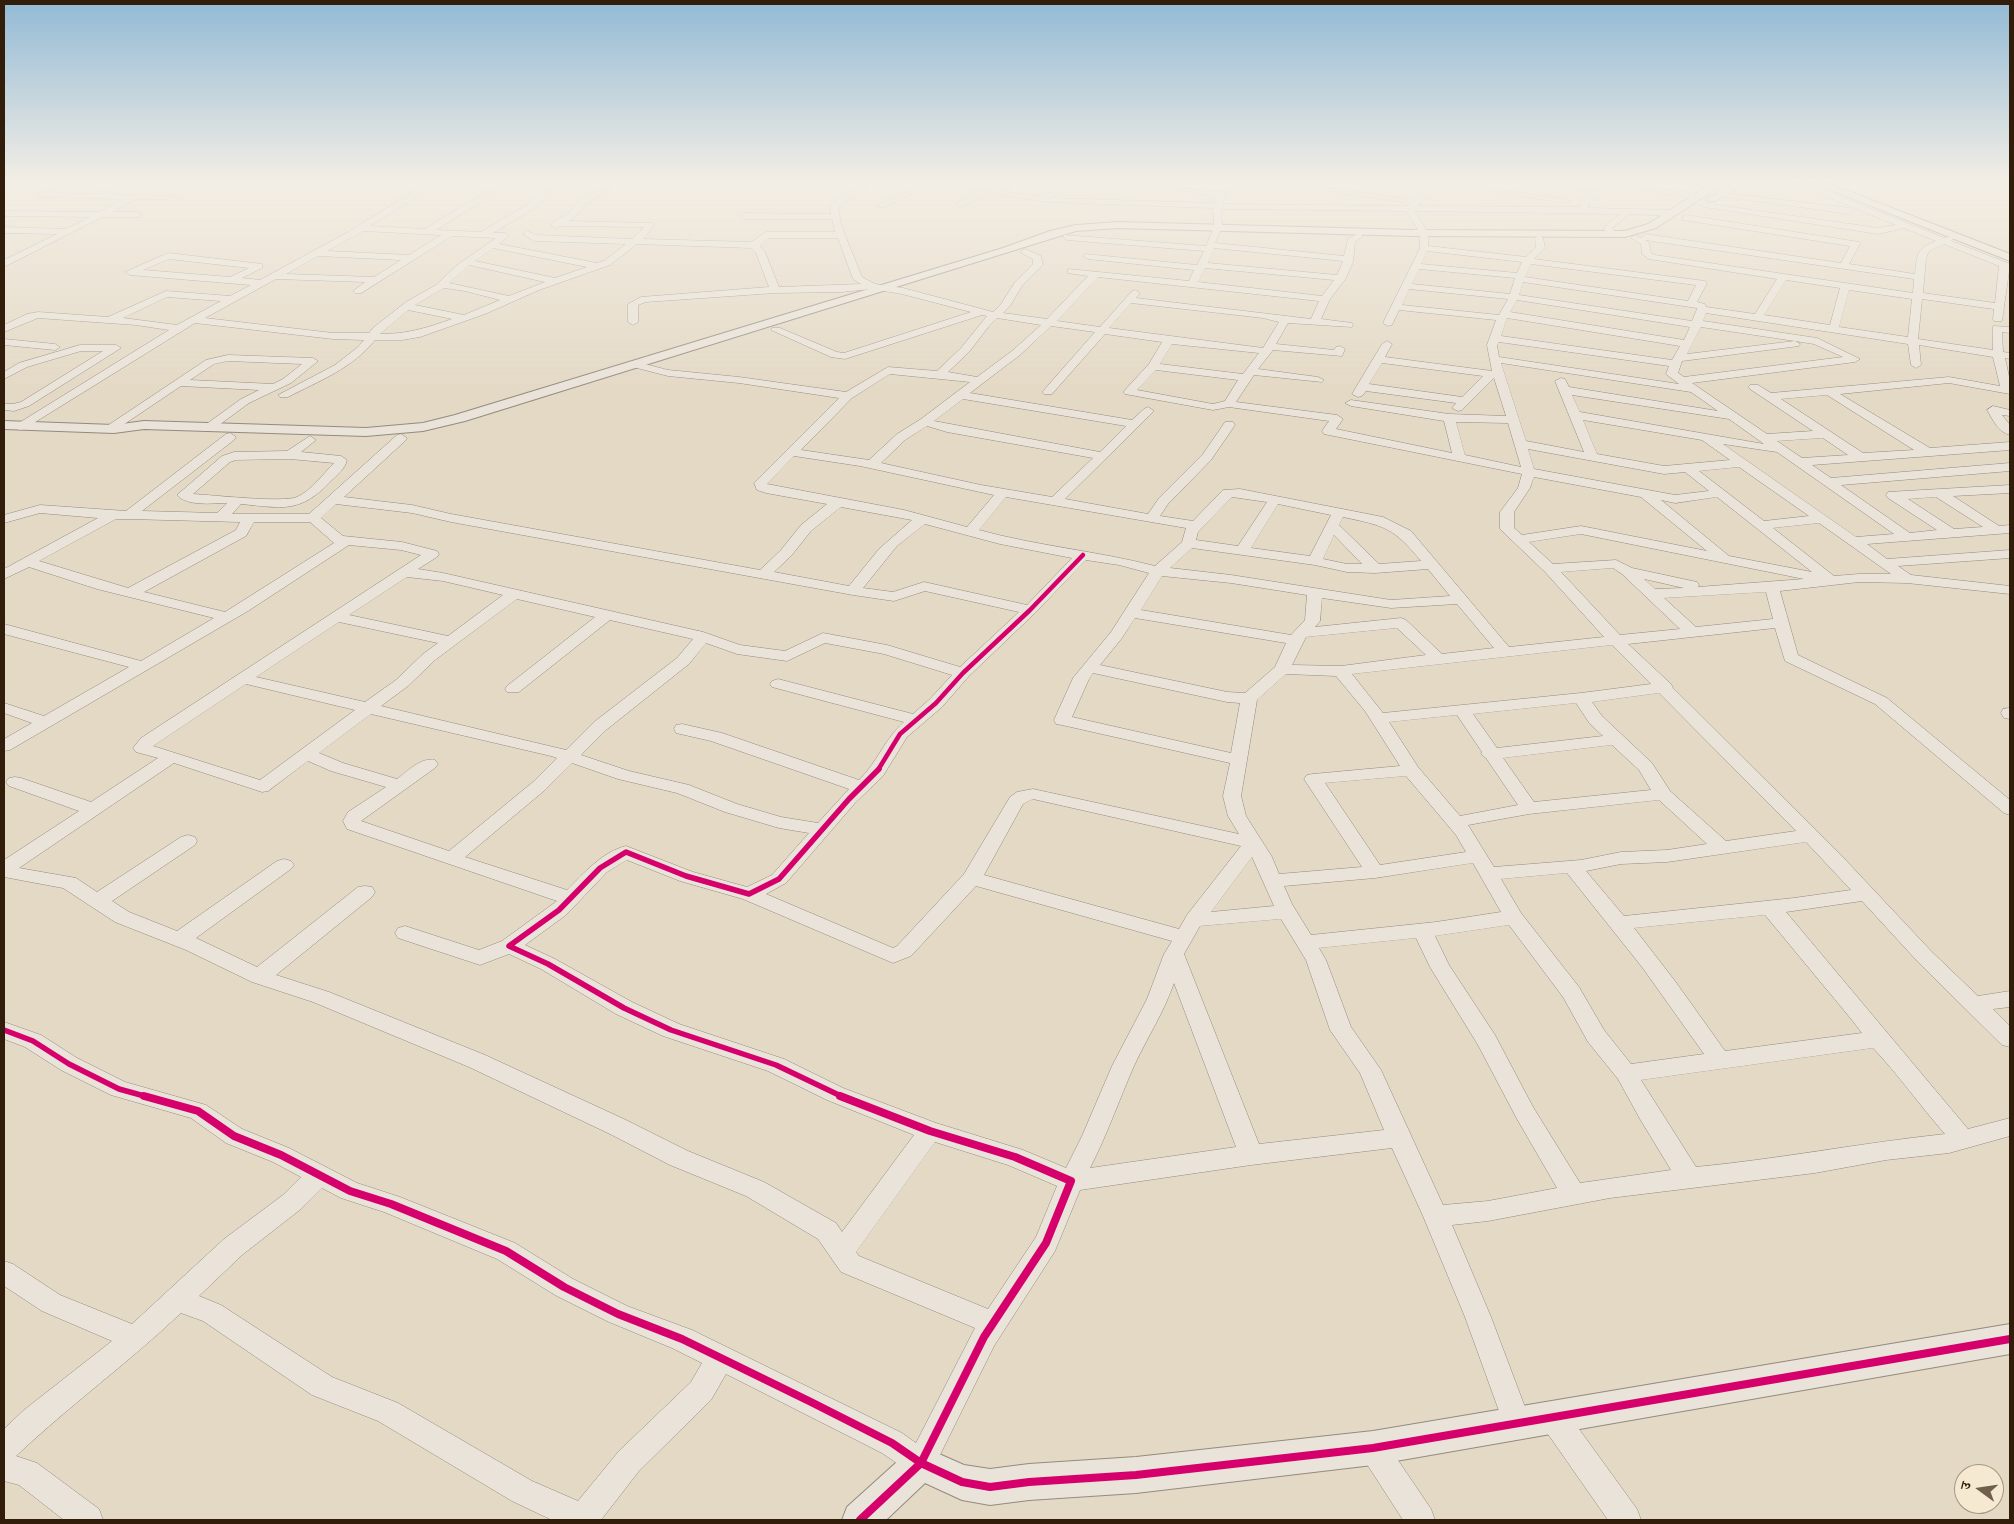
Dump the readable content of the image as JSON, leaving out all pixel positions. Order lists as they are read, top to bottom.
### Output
{
  "north": "left"
}
